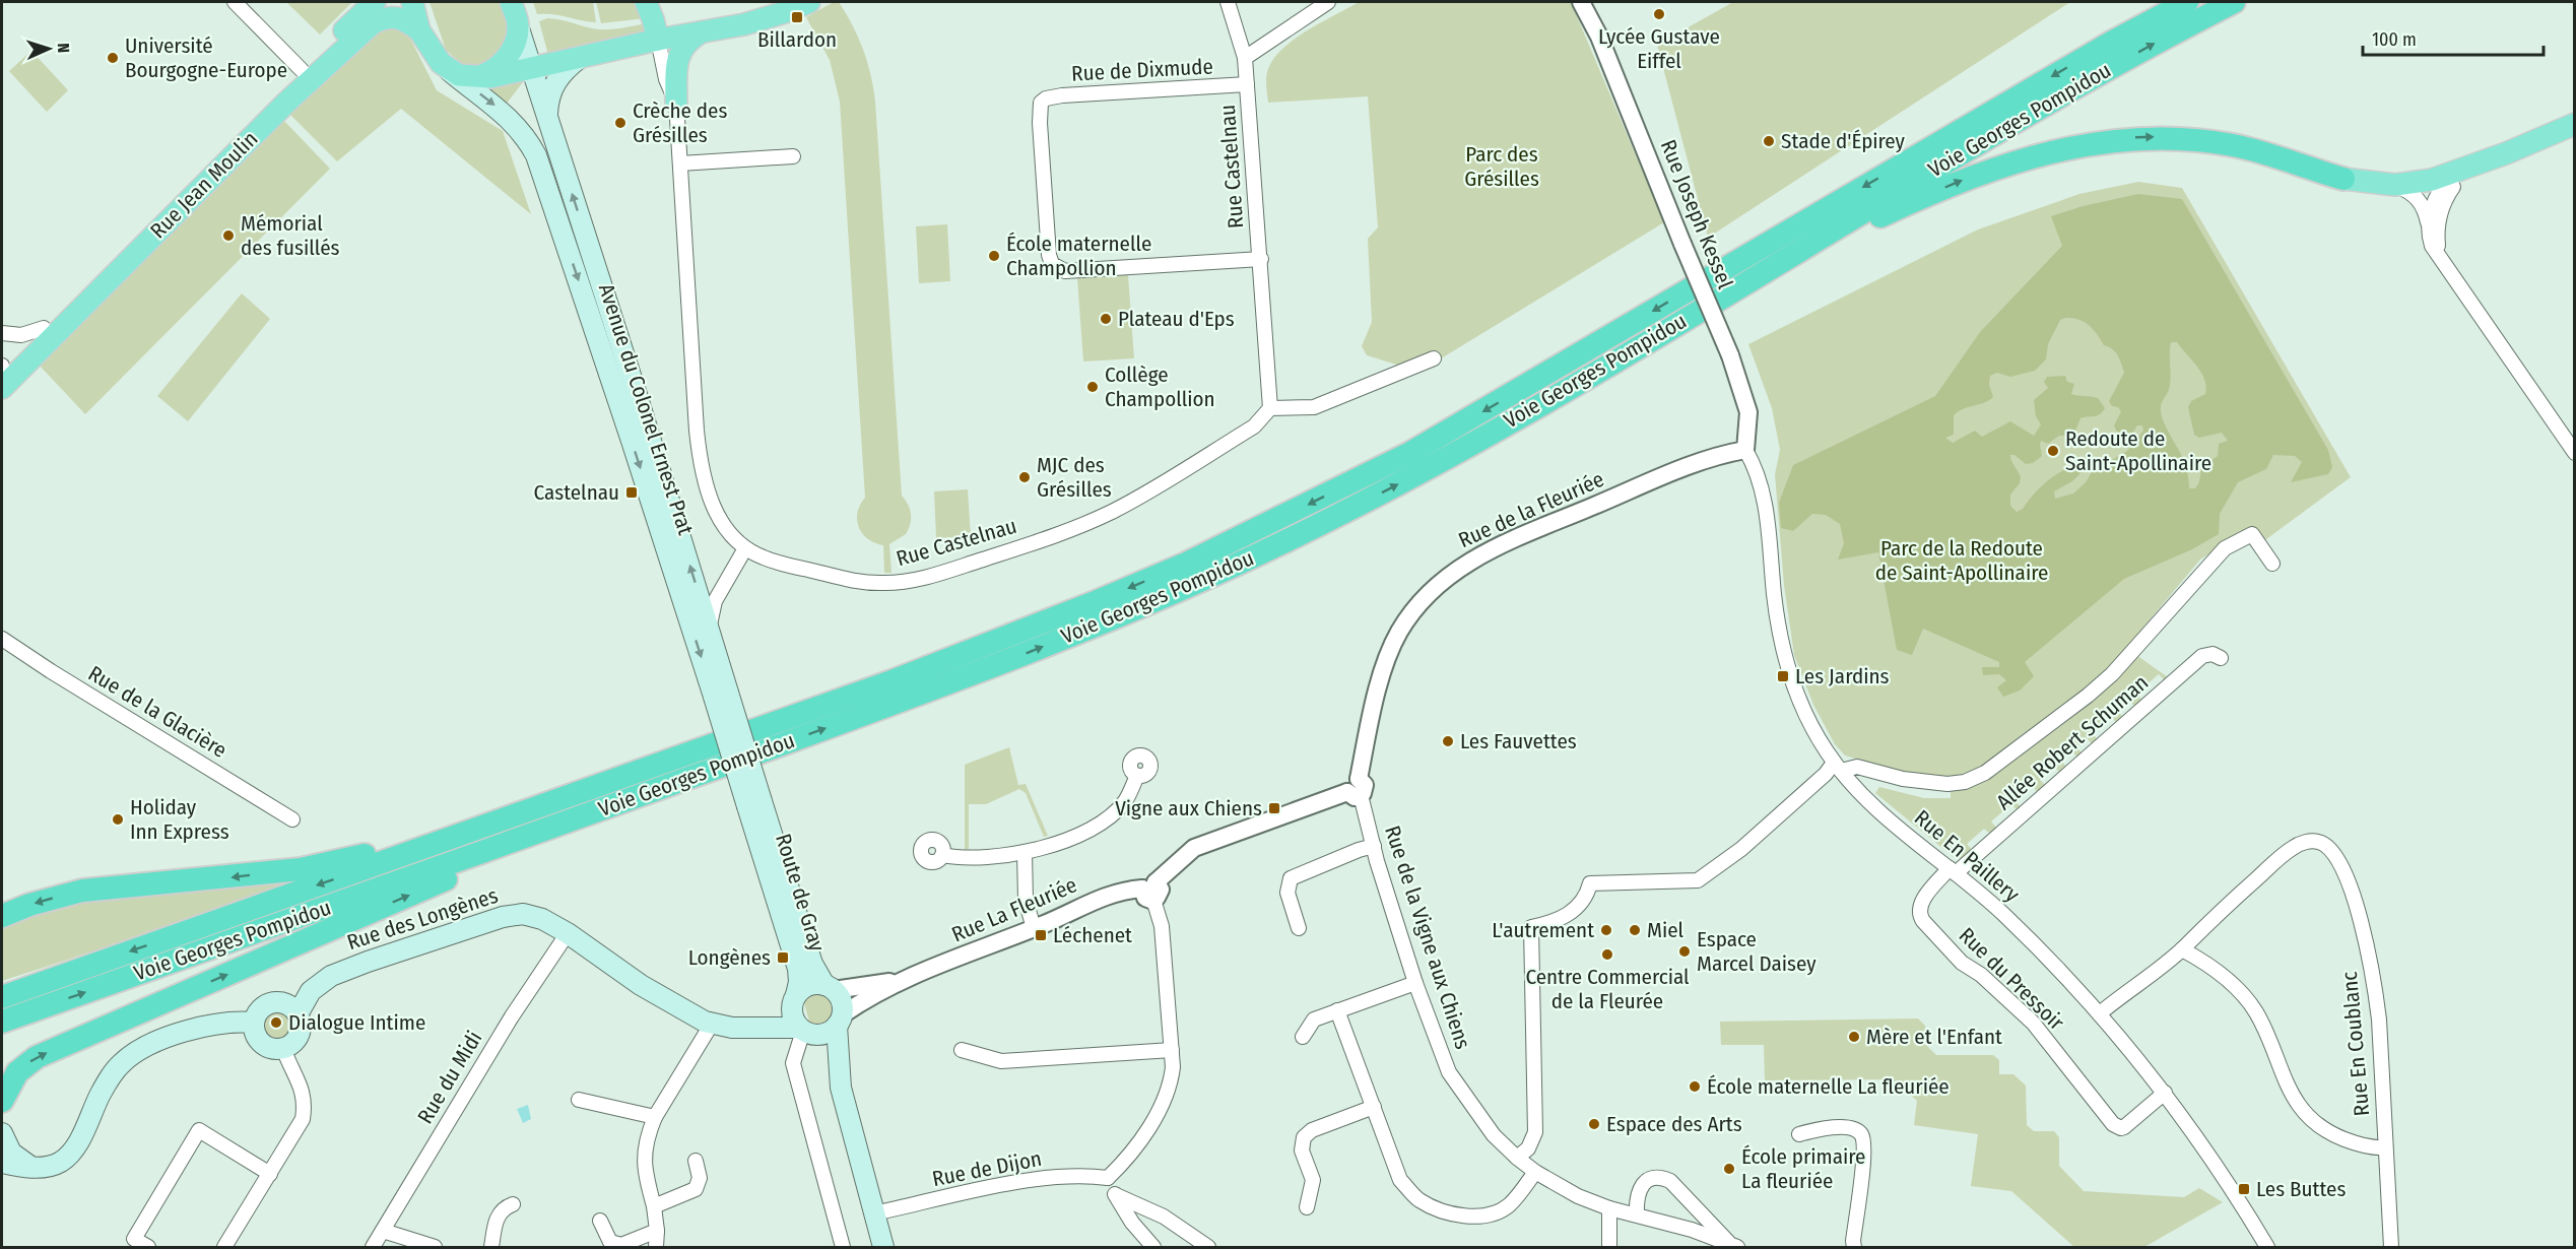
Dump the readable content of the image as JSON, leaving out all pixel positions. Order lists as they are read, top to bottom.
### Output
{
  "streets": {
    "highway": ["Voie Georges Pompidou"],
    "main road": [
      "Rue Jean Moulin",
      "Avenue du Colonel Ernest Prat",
      "Route de Gray",
      "Rue des Longènes"
    ],
    "street": [
      "Rue de Dixmude",
      "Rue Castelnau",
      "Rue Joseph Kessel",
      "Rue de la Fleuriée",
      "Rue de la Glacière",
      "Allée Robert Schuman",
      "Rue En Paillery",
      "Rue La Fleuriée",
      "Rue de la Vigne aux Chiens",
      "Rue du Pressoir",
      "Rue En Coublanc",
      "Rue du Midi",
      "Rue de Dijon"
    ]
  },
  "crossings": [
    ["Rue de Dixmude", "Rue Castelnau"],
    ["Rue Joseph Kessel", "Rue de la Fleuriée"],
    ["Rue Joseph Kessel", "Rue En Paillery"],
    ["Avenue du Colonel Ernest Prat", "Route de Gray"],
    ["Rue de la Fleuriée", "Rue En Paillery"],
    ["Rue de la Fleuriée", "Rue de la Vigne aux Chiens"],
    ["Allée Robert Schuman", "Rue En Paillery"],
    ["Allée Robert Schuman", "Rue du Pressoir"],
    ["Rue En Paillery", "Rue du Pressoir"],
    ["Rue En Paillery", "Rue En Coublanc"],
    ["Route de Gray", "Rue La Fleuriée"],
    ["Route de Gray", "Rue des Longènes"],
    ["Rue La Fleuriée", "Rue des Longènes"],
    ["Rue des Longènes", "Rue du Midi"]
  ],
  "parks": ["Parc des Grésilles", "Parc de la Redoute de Saint-Apollinaire"],
  "places": {
    "other": [
      "Lycée Gustave Eiffel",
      "Université Bourgogne-Europe",
      "Crèche des Grésilles",
      "Stade d'Épirey",
      "Mémorial des fusillés",
      "École maternelle Champollion",
      "Plateau d'Eps",
      "Collège Champollion",
      "Redoute de Saint-Apollinaire",
      "MJC des Grésilles",
      "Les Fauvettes",
      "Holiday Inn Express",
      "L'autrement",
      "Miel",
      "Espace Marcel Daisey",
      "Centre Commercial de la Fleurée",
      "Dialogue Intime",
      "Mère et l'Enfant",
      "École maternelle La fleuriée",
      "Espace des Arts",
      "École primaire La fleuriée"
    ],
    "transit": [
      "Billardon",
      "Castelnau",
      "Les Jardins",
      "Vigne aux Chiens",
      "Léchenet",
      "Longènes",
      "Les Buttes"
    ]
  },
  "scale_bar": "100 m",
  "north": "right"
}
